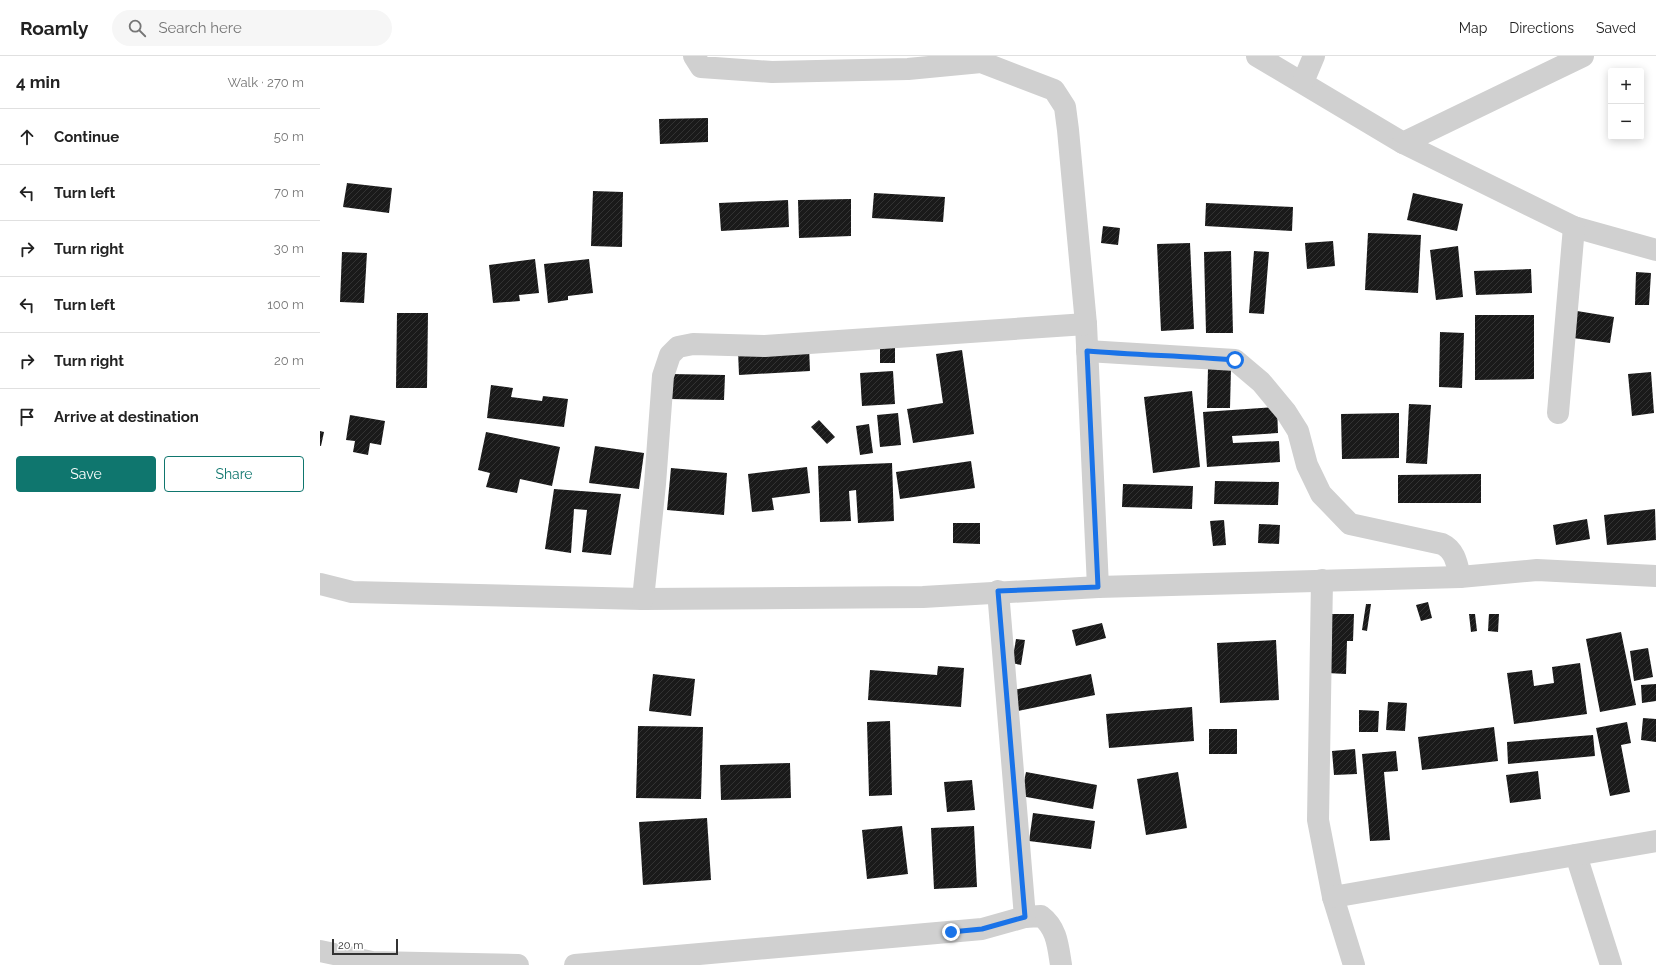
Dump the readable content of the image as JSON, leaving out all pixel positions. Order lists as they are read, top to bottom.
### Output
{
  "scale_bar": "20 m",
  "page": {
    "header": "Roamly",
    "search": "Search here",
    "nav": ["Map", "Directions", "Saved"],
    "heading": ["4 min", "Walk · 270 m"],
    "map_buttons": ["+", "−"],
    "list": [
      ["Continue", "50 m"],
      ["Turn left", "70 m"],
      ["Turn right", "30 m"],
      ["Turn left", "100 m"],
      ["Turn right", "20 m"],
      "Arrive at destination"
    ],
    "buttons": ["Save", "Share"],
    "scale": "20 m"
  }
}
